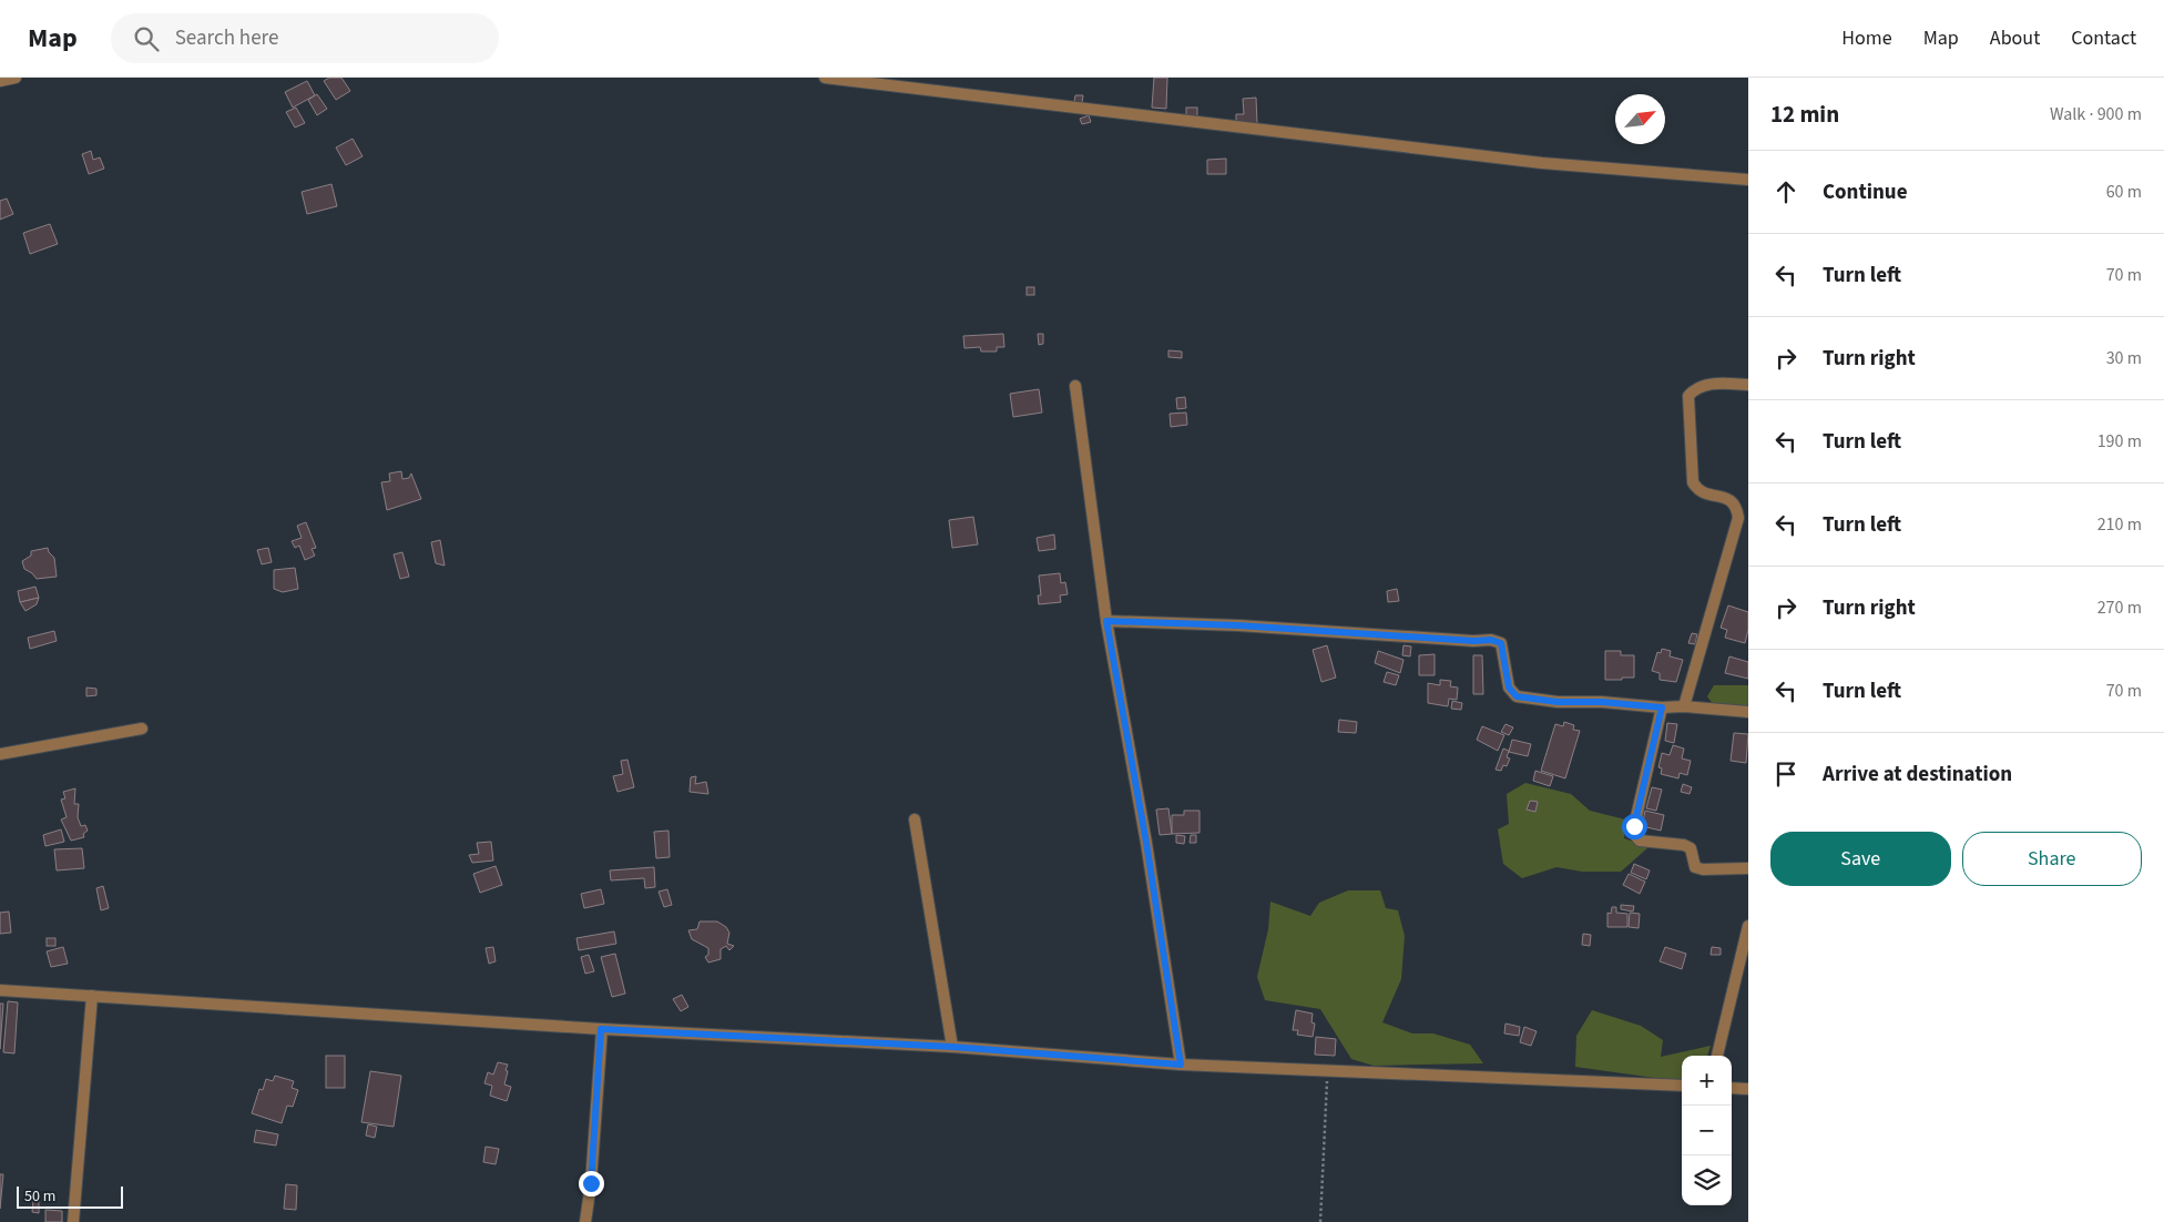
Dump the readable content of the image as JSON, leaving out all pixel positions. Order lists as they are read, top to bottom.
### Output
{
  "scale_bar": "50 m",
  "north": "top right",
  "page": {
    "header": "Map",
    "search": "Search here",
    "nav": [
      "Home",
      "Map",
      "About",
      "Contact"
    ],
    "heading": ["12 min", "Walk · 900 m"],
    "list": [
      ["Continue", "60 m"],
      ["Turn left", "70 m"],
      ["Turn right", "30 m"],
      ["Turn left", "190 m"],
      ["Turn left", "210 m"],
      ["Turn right", "270 m"],
      ["Turn left", "70 m"],
      "Arrive at destination"
    ],
    "buttons": ["Save", "Share"],
    "map_buttons": ["+", "−"],
    "scale": "50 m"
  }
}
